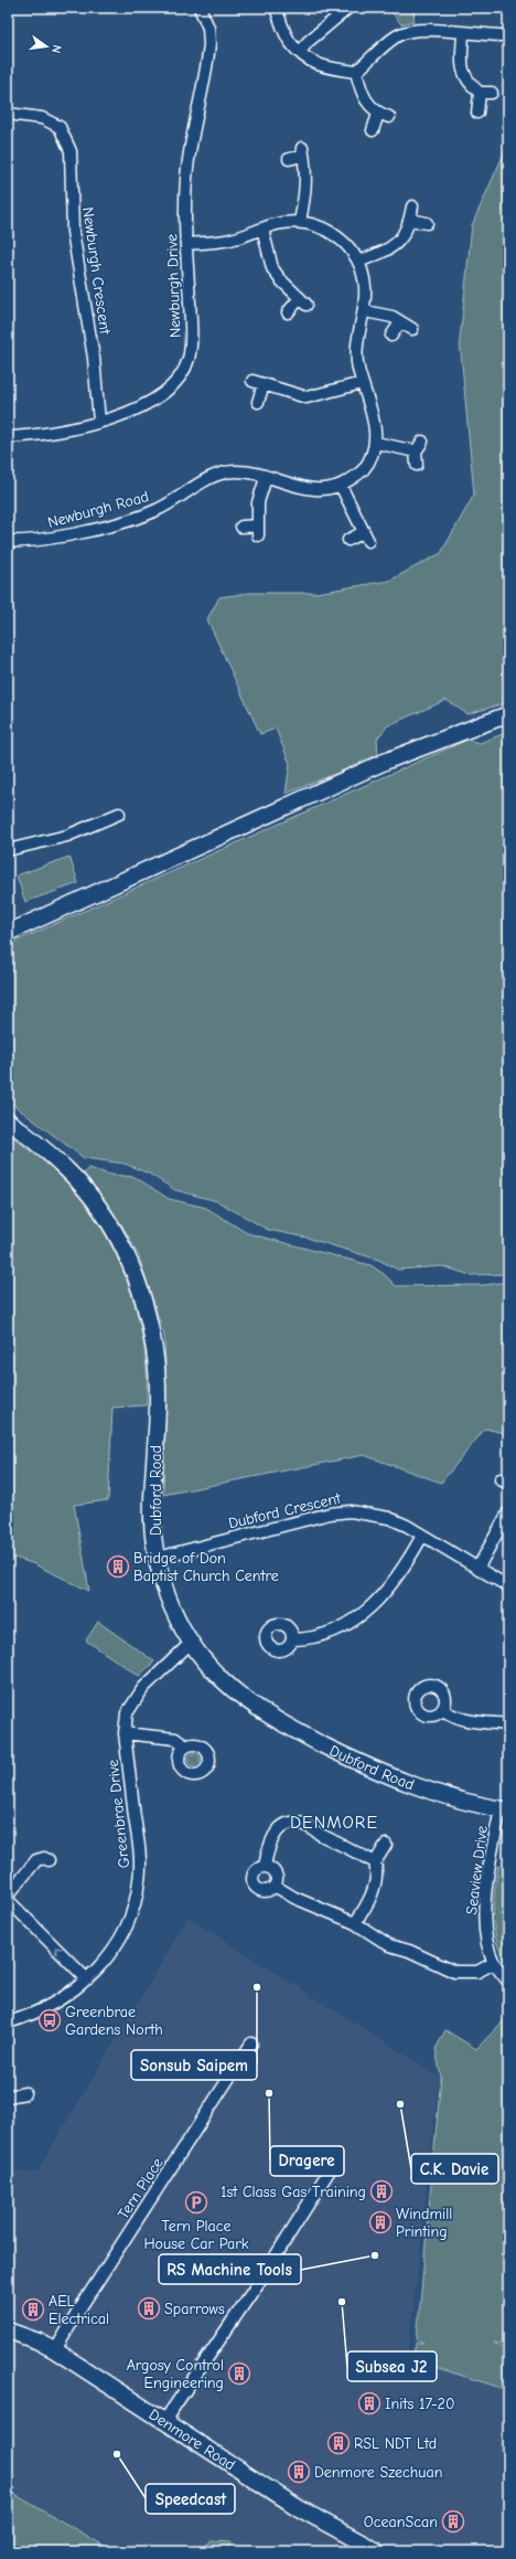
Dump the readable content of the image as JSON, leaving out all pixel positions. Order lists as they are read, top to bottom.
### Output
{
  "streets": {
    "street": [
      "Newburgh Crescent",
      "Newburgh Drive",
      "Newburgh Road",
      "Dubford Road",
      "Dubford Crescent",
      "Greenbrae Drive",
      "Seaview Drive",
      "Tern Place",
      "Denmore Road"
    ]
  },
  "crossings": [
    ["Newburgh Crescent", "Newburgh Drive"],
    ["Dubford Road", "Dubford Crescent"],
    ["Dubford Road", "Greenbrae Drive"],
    ["Dubford Road", "Seaview Drive"],
    ["Tern Place", "Denmore Road"]
  ],
  "districts": ["DENMORE"],
  "places": {
    "building": [
      "Bridge of Don Baptist Church Centre",
      "1st Class Gas Training",
      "Windmill Printing",
      "Sparrows",
      "AEL Electrical",
      "Argosy Control Engineering",
      "Inits 17-20",
      "RSL NDT Ltd",
      "Denmore Szechuan",
      "OceanScan"
    ],
    "other": [
      "Sonsub Saipem",
      "Dragere",
      "C.K. Davie",
      "RS Machine Tools",
      "Subsea J2",
      "Speedcast"
    ],
    "bus stop": ["Greenbrae Gardens North"],
    "parking": ["Tern Place House Car Park"]
  },
  "north": "right"
}
